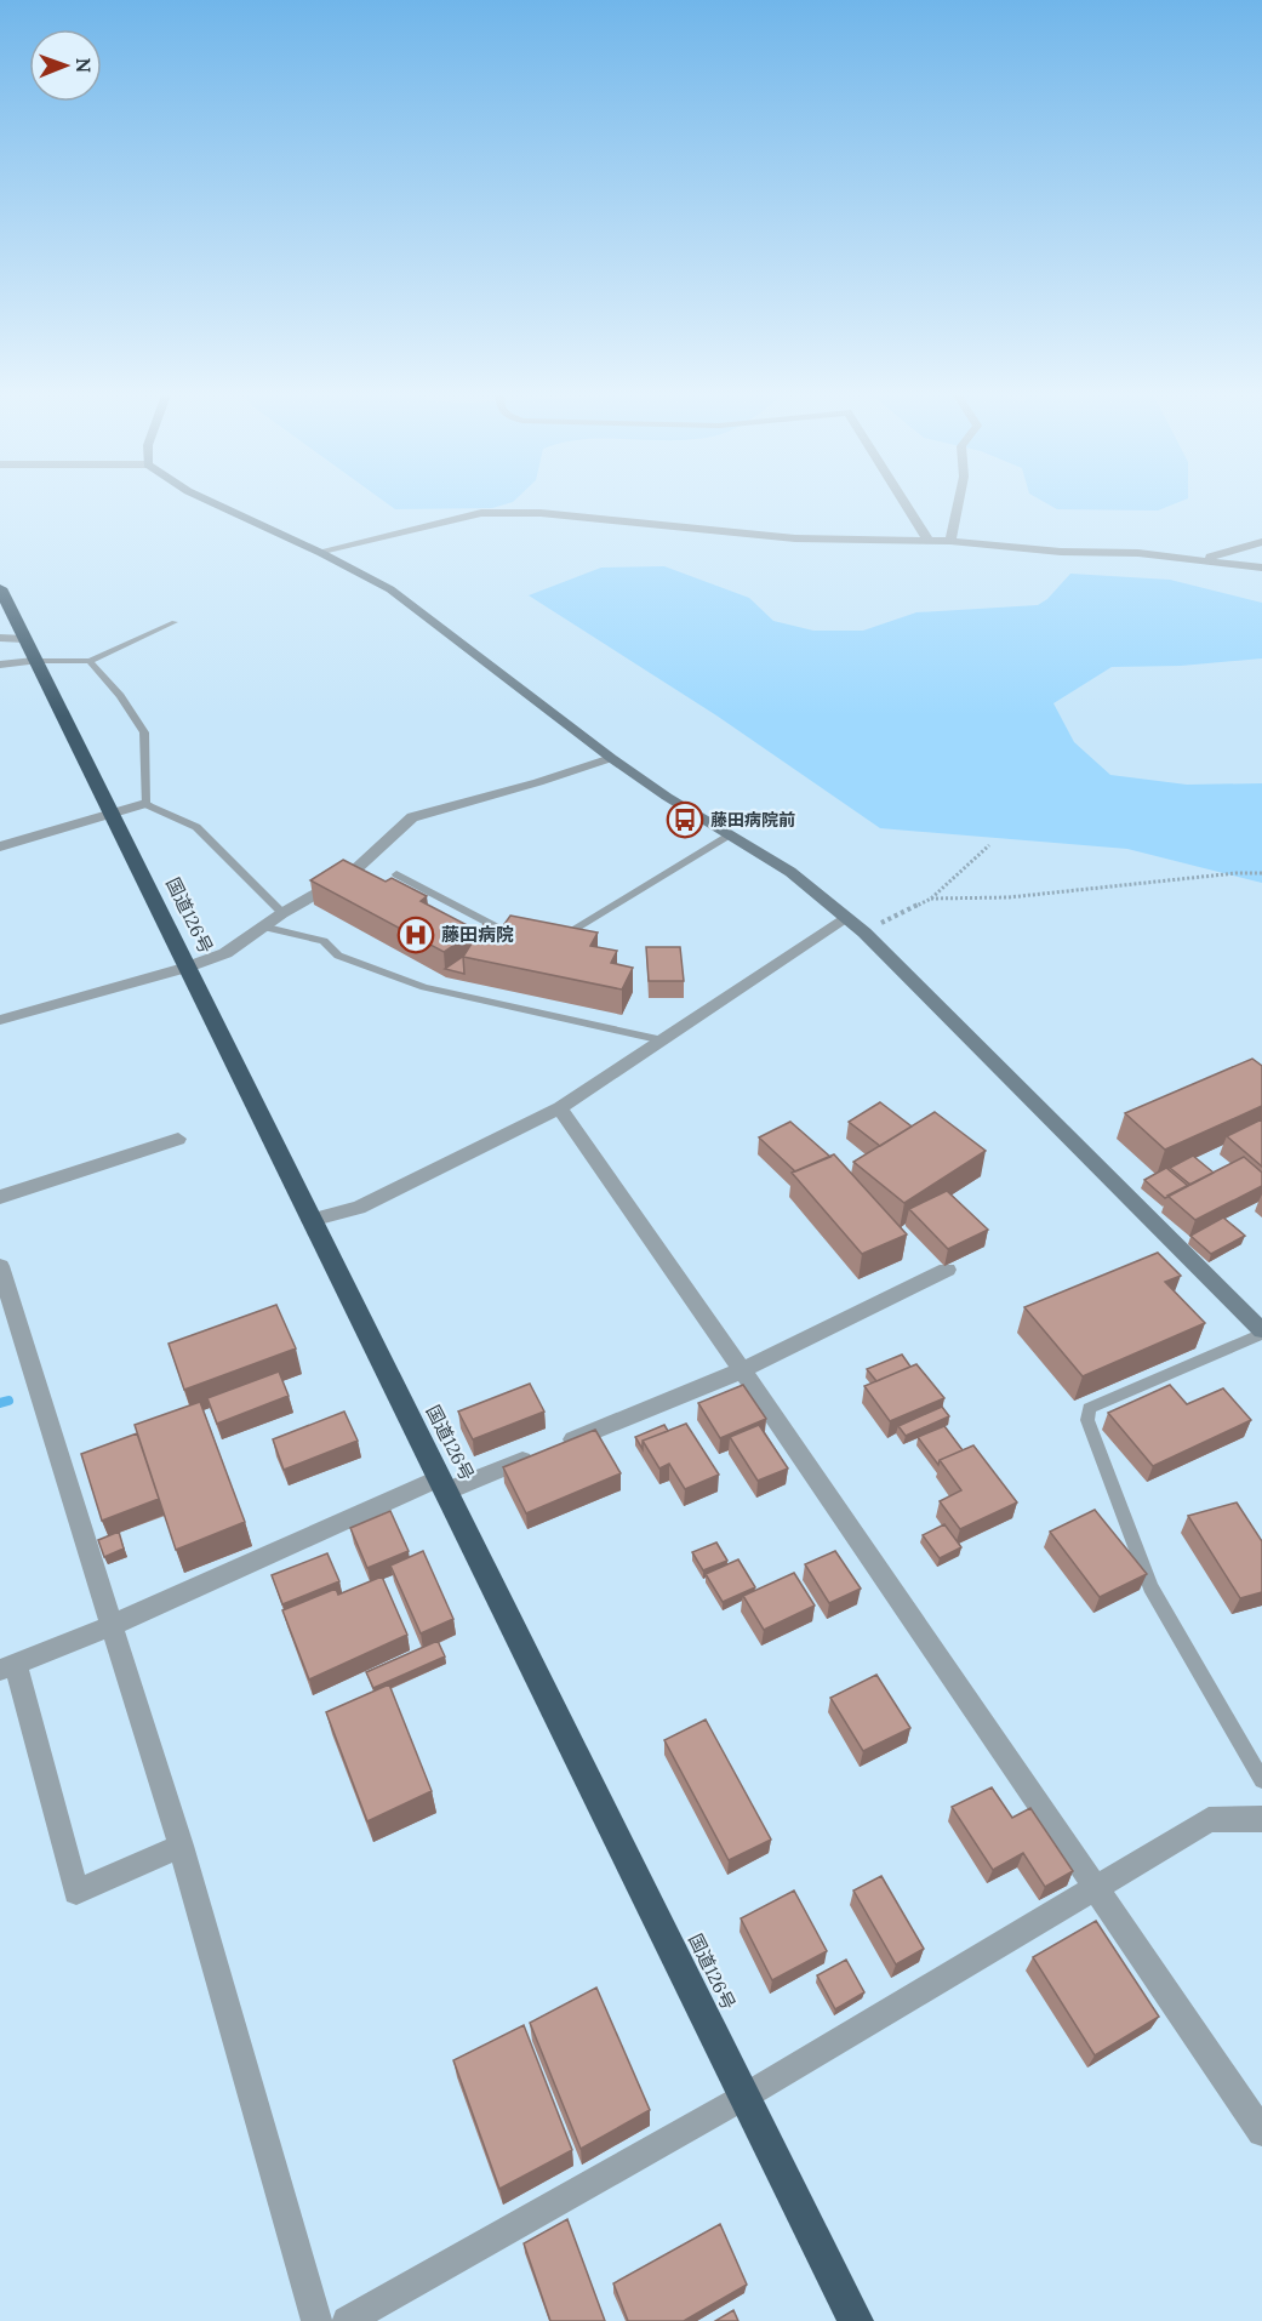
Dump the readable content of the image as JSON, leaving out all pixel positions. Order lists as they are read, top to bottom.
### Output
{
  "streets": {
    "highway": ["国道126号"]
  },
  "places": {
    "bus stop": ["藤田病院前"],
    "hospital": ["藤田病院"]
  },
  "north": "right"
}
